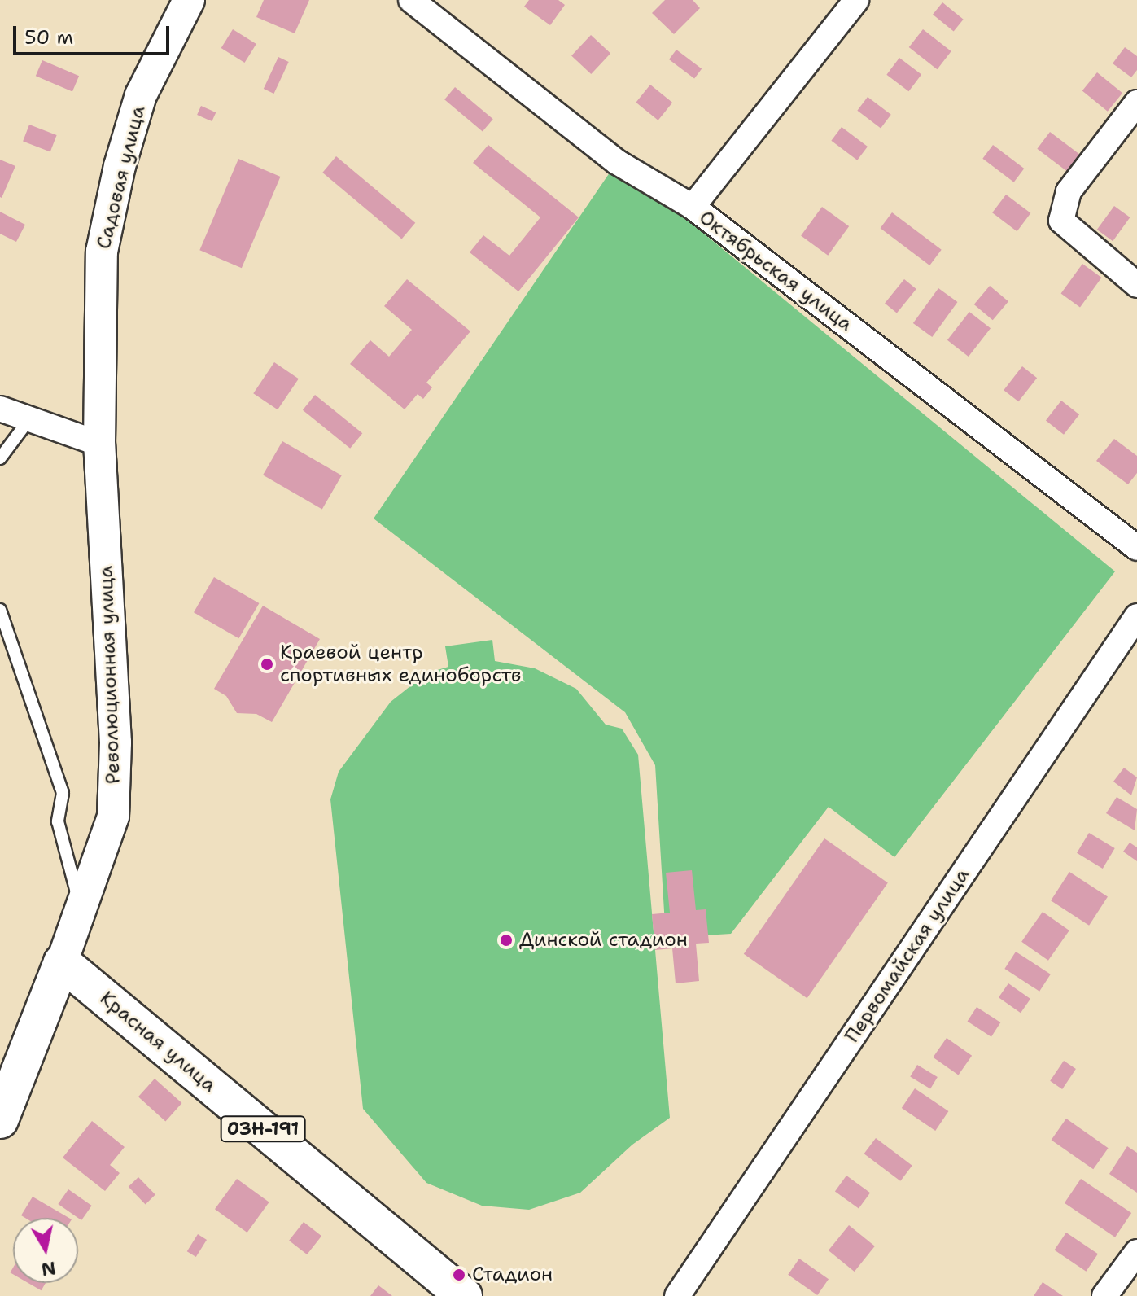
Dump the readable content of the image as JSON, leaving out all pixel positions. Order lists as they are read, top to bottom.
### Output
{
  "streets": {
    "main road": ["Революционная улица", "Красная улица", "03Н-191"],
    "street": ["Садовая улица", "Октябрьская улица", "Первомайская улица"]
  },
  "crossings": [
    ["Садовая улица", "Революционная улица"],
    ["Революционная улица", "Красная улица"]
  ],
  "places": ["Краевой центр спортивных единоборств", "Динской стадион", "Стадион"],
  "scale_bar": "50 m",
  "north": "bottom"
}
